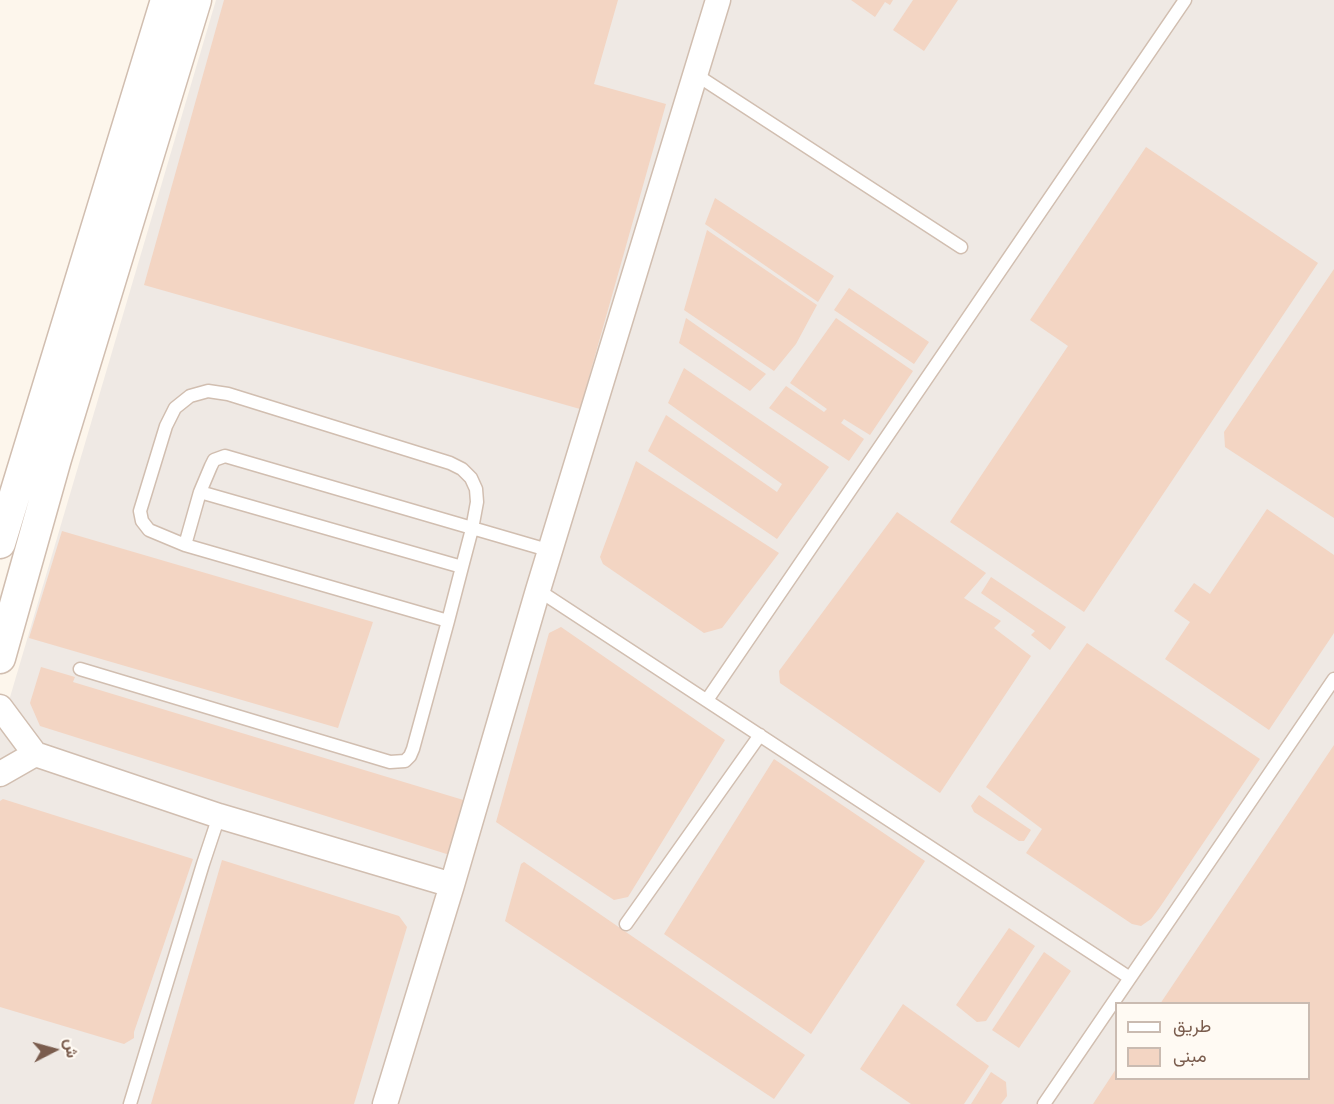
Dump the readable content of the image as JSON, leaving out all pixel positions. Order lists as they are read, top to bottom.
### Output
{
  "legend": ["طريق", "مبنى"],
  "north": "right"
}
